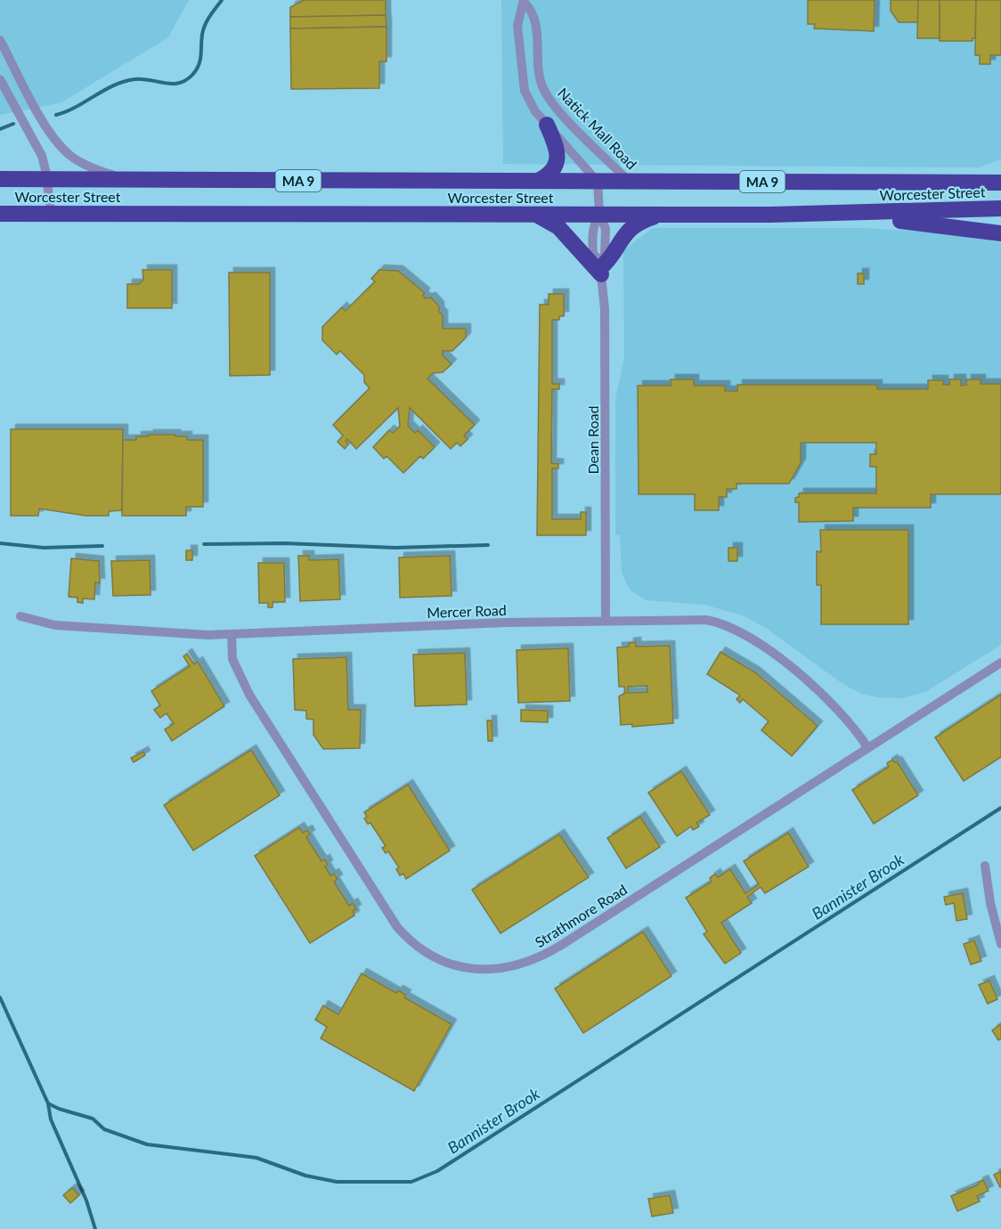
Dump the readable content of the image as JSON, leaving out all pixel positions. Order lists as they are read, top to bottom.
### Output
{
  "streets": {
    "highway": ["MA 9", "Worcester Street"],
    "street": [
      "Natick Mall Road",
      "Dean Road",
      "Mercer Road",
      "Strathmore Road"
    ]
  },
  "crossings": [
    ["Natick Mall Road", "Worcester Street"],
    ["Natick Mall Road", "Dean Road"],
    ["Worcester Street", "Dean Road"],
    ["Dean Road", "Mercer Road"],
    ["Mercer Road", "Strathmore Road"]
  ],
  "water": ["Bannister Brook"]
}
